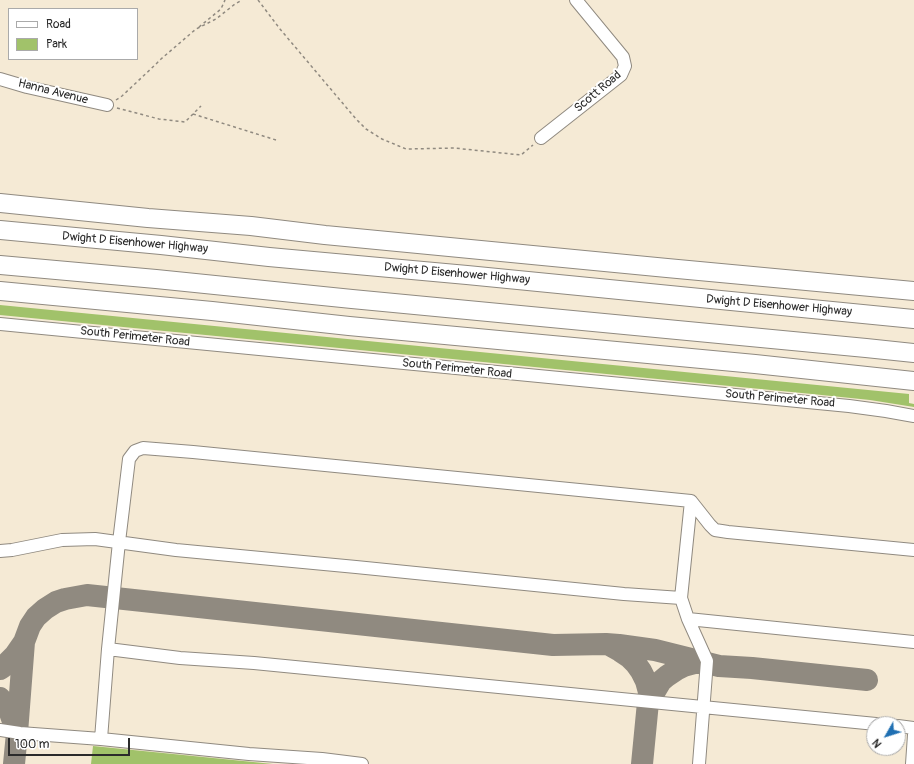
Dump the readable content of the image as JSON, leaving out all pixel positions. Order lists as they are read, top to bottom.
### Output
{
  "streets": {
    "highway": ["Dwight D Eisenhower Highway"],
    "street": ["Hanna Avenue", "Scott Road", "South Perimeter Road"]
  },
  "legend": ["Road", "Park"],
  "scale_bar": "100 m",
  "north": "bottom left"
}
